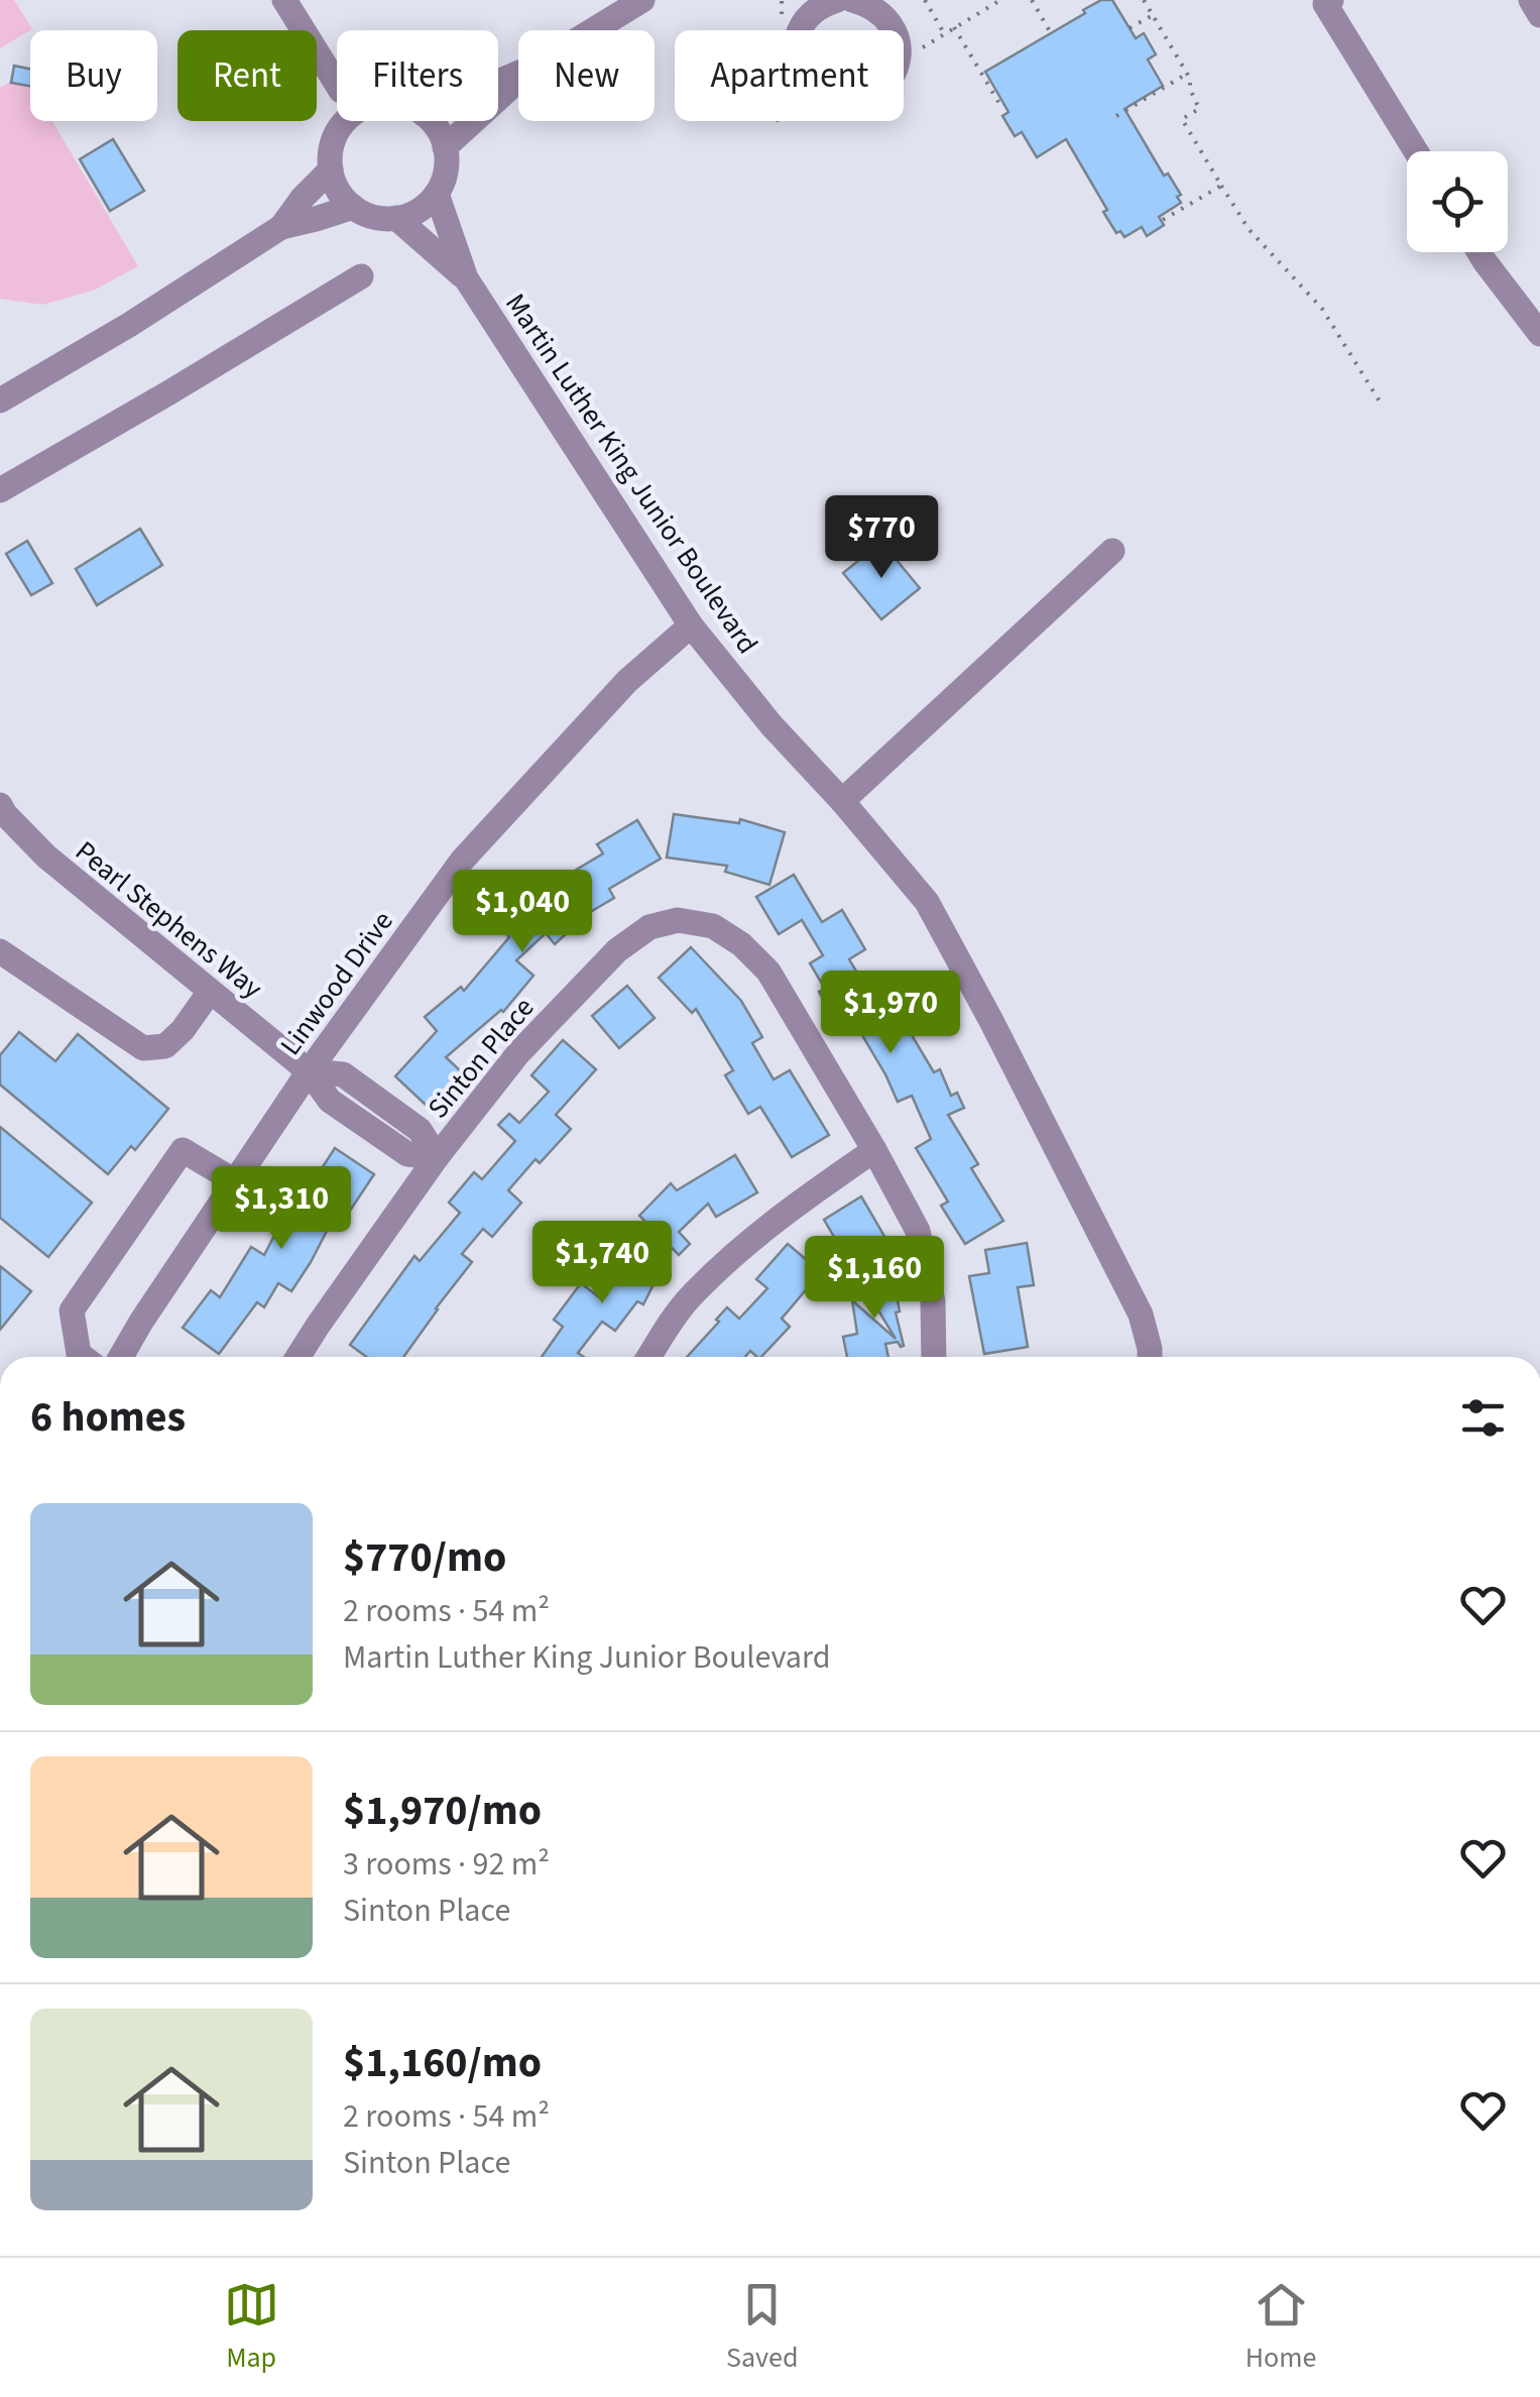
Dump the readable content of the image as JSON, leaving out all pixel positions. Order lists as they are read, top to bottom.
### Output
{
  "streets": {
    "street": [
      "Martin Luther King Junior Boulevard",
      "Pearl Stephens Way",
      "Linwood Drive",
      "Sinton Place"
    ]
  },
  "crossings": [
    ["Martin Luther King Junior Boulevard", "Linwood Drive"],
    ["Pearl Stephens Way", "Linwood Drive"],
    ["Pearl Stephens Way", "Sinton Place"]
  ],
  "page": {
    "chip": [
      "Buy",
      "Rent",
      "Filters",
      "New",
      "Apartment"
    ],
    "price": [
      "$770",
      "$1,040",
      "$1,970",
      "$1,310",
      "$1,740",
      "$1,160"
    ],
    "heading": "6 homes",
    "list": [
      {
        "name": "$770/mo",
        "note": "2 rooms · 54 m² · Martin Luther King Junior Boulevard"
      },
      {
        "name": "$1,970/mo",
        "note": "3 rooms · 92 m² · Sinton Place"
      },
      {
        "name": "$1,160/mo",
        "note": "2 rooms · 54 m² · Sinton Place"
      }
    ],
    "tabs": ["Map", "Saved", "Home"]
  }
}
